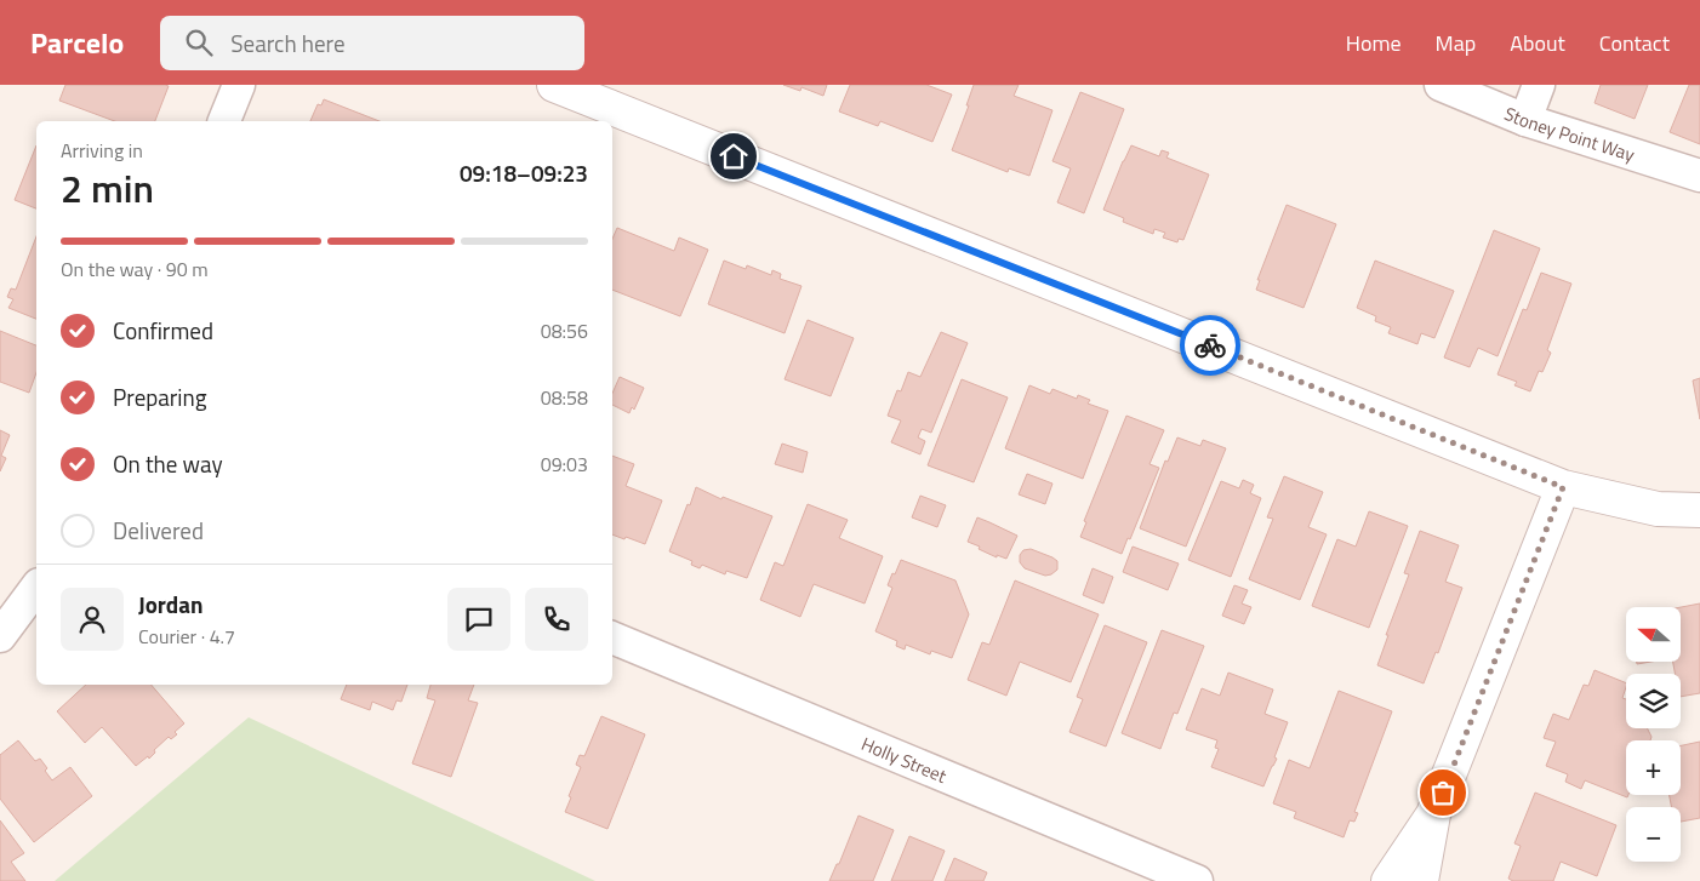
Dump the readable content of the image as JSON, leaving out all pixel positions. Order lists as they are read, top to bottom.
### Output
{
  "streets": {
    "street": ["Stoney Point Way", "Holly Street"]
  },
  "north": "left",
  "page": {
    "header": "Parcelo",
    "search": "Search here",
    "nav": [
      "Home",
      "Map",
      "About",
      "Contact"
    ],
    "heading": ["2 min", "Arriving in", "09:18–09:23"],
    "panel": ["Jordan", "Courier · 4.7"],
    "bar": "On the way · 90 m",
    "list": [
      ["Confirmed", "08:56"],
      ["Preparing", "08:58"],
      ["On the way", "09:03"],
      "Delivered"
    ],
    "map_buttons": ["+", "−"]
  }
}
